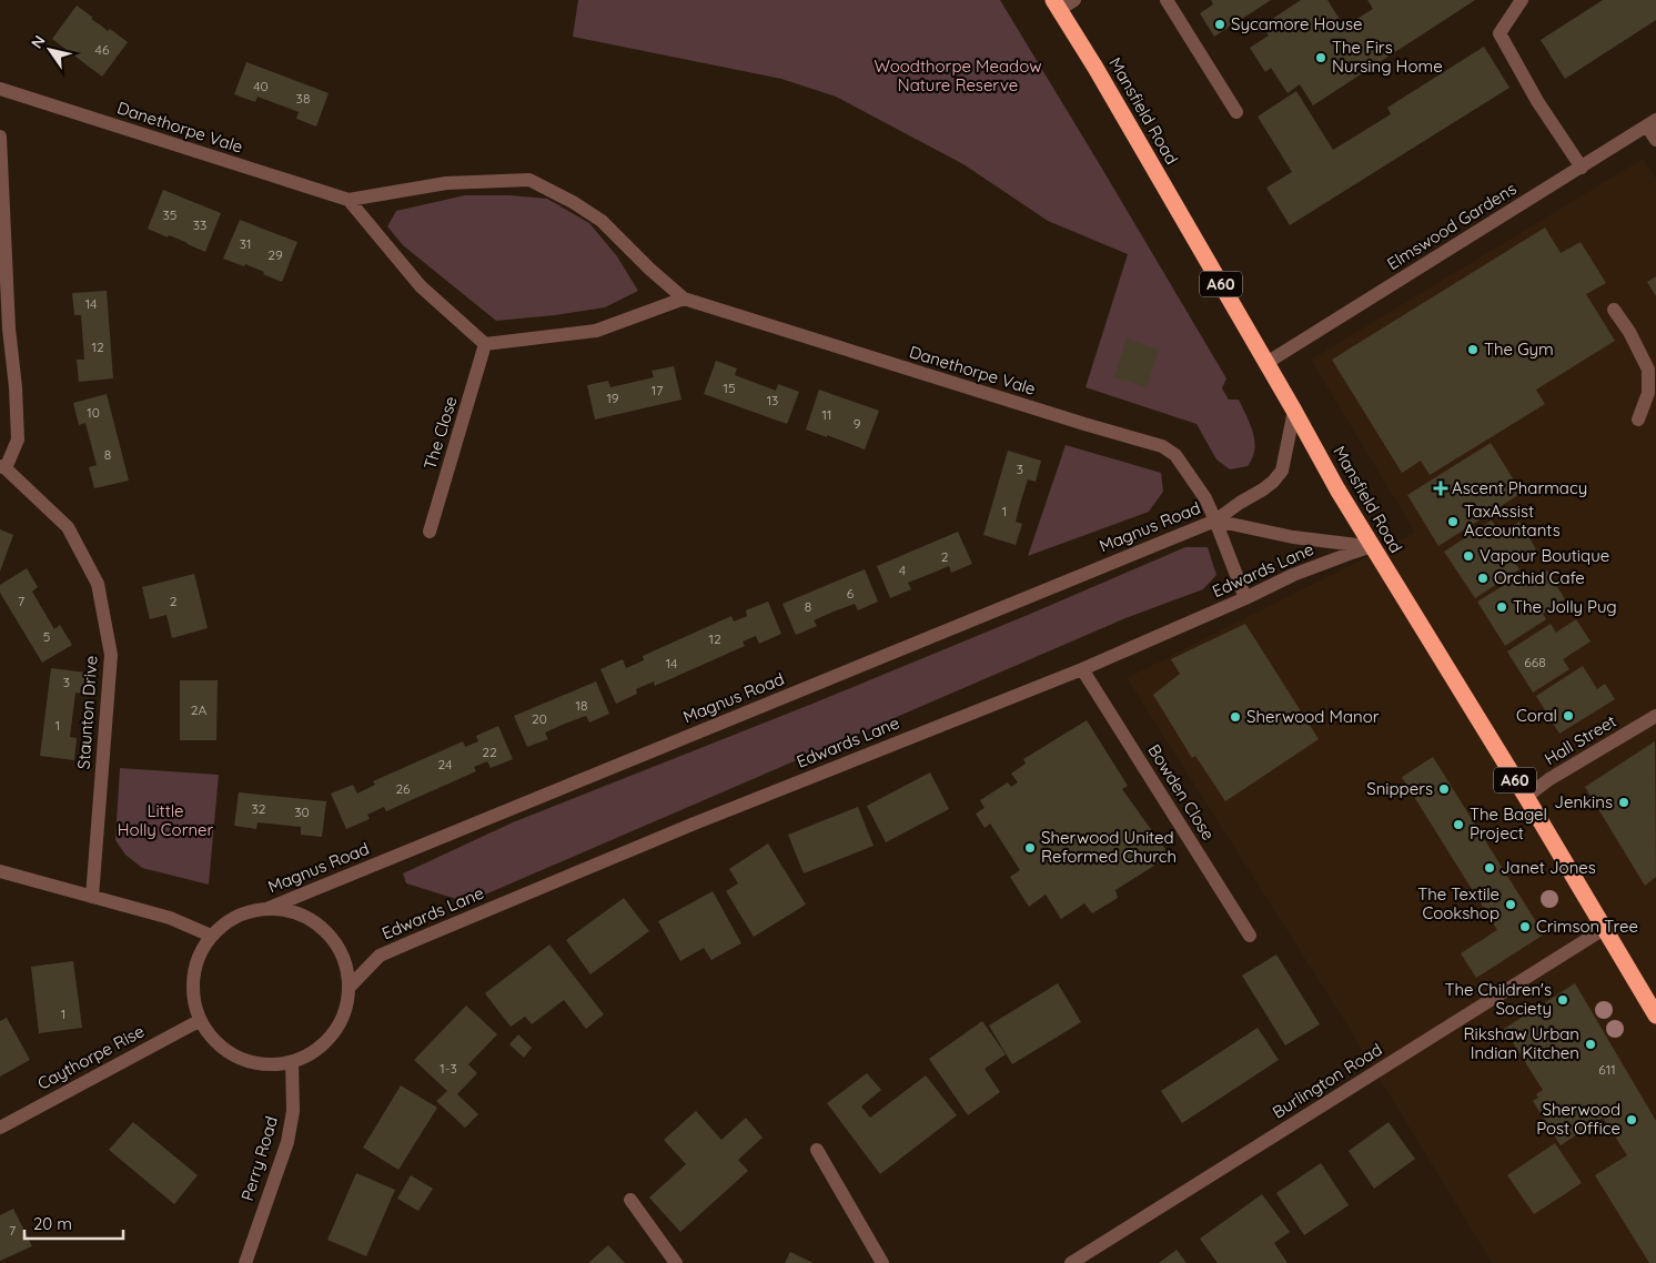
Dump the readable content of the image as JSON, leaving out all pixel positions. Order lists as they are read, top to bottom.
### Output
{
  "streets": {
    "highway": ["Mansfield Road", "A60"],
    "street": [
      "Danethorpe Vale",
      "Elmswood Gardens",
      "The Close",
      "Magnus Road",
      "Edwards Lane",
      "Staunton Drive",
      "Hall Street",
      "Bowden Close",
      "Caythorpe Rise",
      "Burlington Road",
      "Perry Road"
    ]
  },
  "crossings": [
    ["Mansfield Road", "Elmswood Gardens"],
    ["Mansfield Road", "Magnus Road"],
    ["Mansfield Road", "Edwards Lane"],
    ["Mansfield Road", "Hall Street"],
    ["Mansfield Road", "Burlington Road"],
    ["Danethorpe Vale", "Magnus Road"],
    ["Danethorpe Vale", "Edwards Lane"],
    ["Magnus Road", "Edwards Lane"],
    ["Magnus Road", "Caythorpe Rise"],
    ["Magnus Road", "Perry Road"],
    ["Edwards Lane", "Bowden Close"],
    ["Edwards Lane", "Caythorpe Rise"],
    ["Edwards Lane", "Perry Road"],
    ["Caythorpe Rise", "Perry Road"]
  ],
  "parks": ["Woodthorpe Meadow Nature Reserve", "Little Holly Corner"],
  "places": {
    "other": [
      "Sycamore House",
      "The Firs Nursing Home",
      "The Gym",
      "TaxAssist Accountants",
      "Vapour Boutique",
      "Orchid Cafe",
      "The Jolly Pug",
      "Coral",
      "Sherwood Manor",
      "Snippers",
      "Jenkins",
      "The Bagel Project",
      "Sherwood United Reformed Church",
      "Janet Jones",
      "The Textile Cookshop",
      "Crimson Tree",
      "The Children's Society",
      "Rikshaw Urban Indian Kitchen",
      "Sherwood Post Office"
    ],
    "health": ["Ascent Pharmacy"]
  },
  "house_numbers": [
    "46",
    "40",
    "38",
    "35",
    "33",
    "31",
    "29",
    "14",
    "12",
    "15",
    "17",
    "19",
    "13",
    "10",
    "11",
    "9",
    "8",
    "3",
    "1",
    "2",
    "4",
    "6",
    "7",
    "2",
    "8",
    "5",
    "12",
    "668",
    "14",
    "3",
    "18",
    "2A",
    "20",
    "1",
    "22",
    "24",
    "26",
    "32",
    "30",
    "1",
    "1-3",
    "611",
    "7"
  ],
  "scale_bar": "20 m",
  "north": "top left"
}
